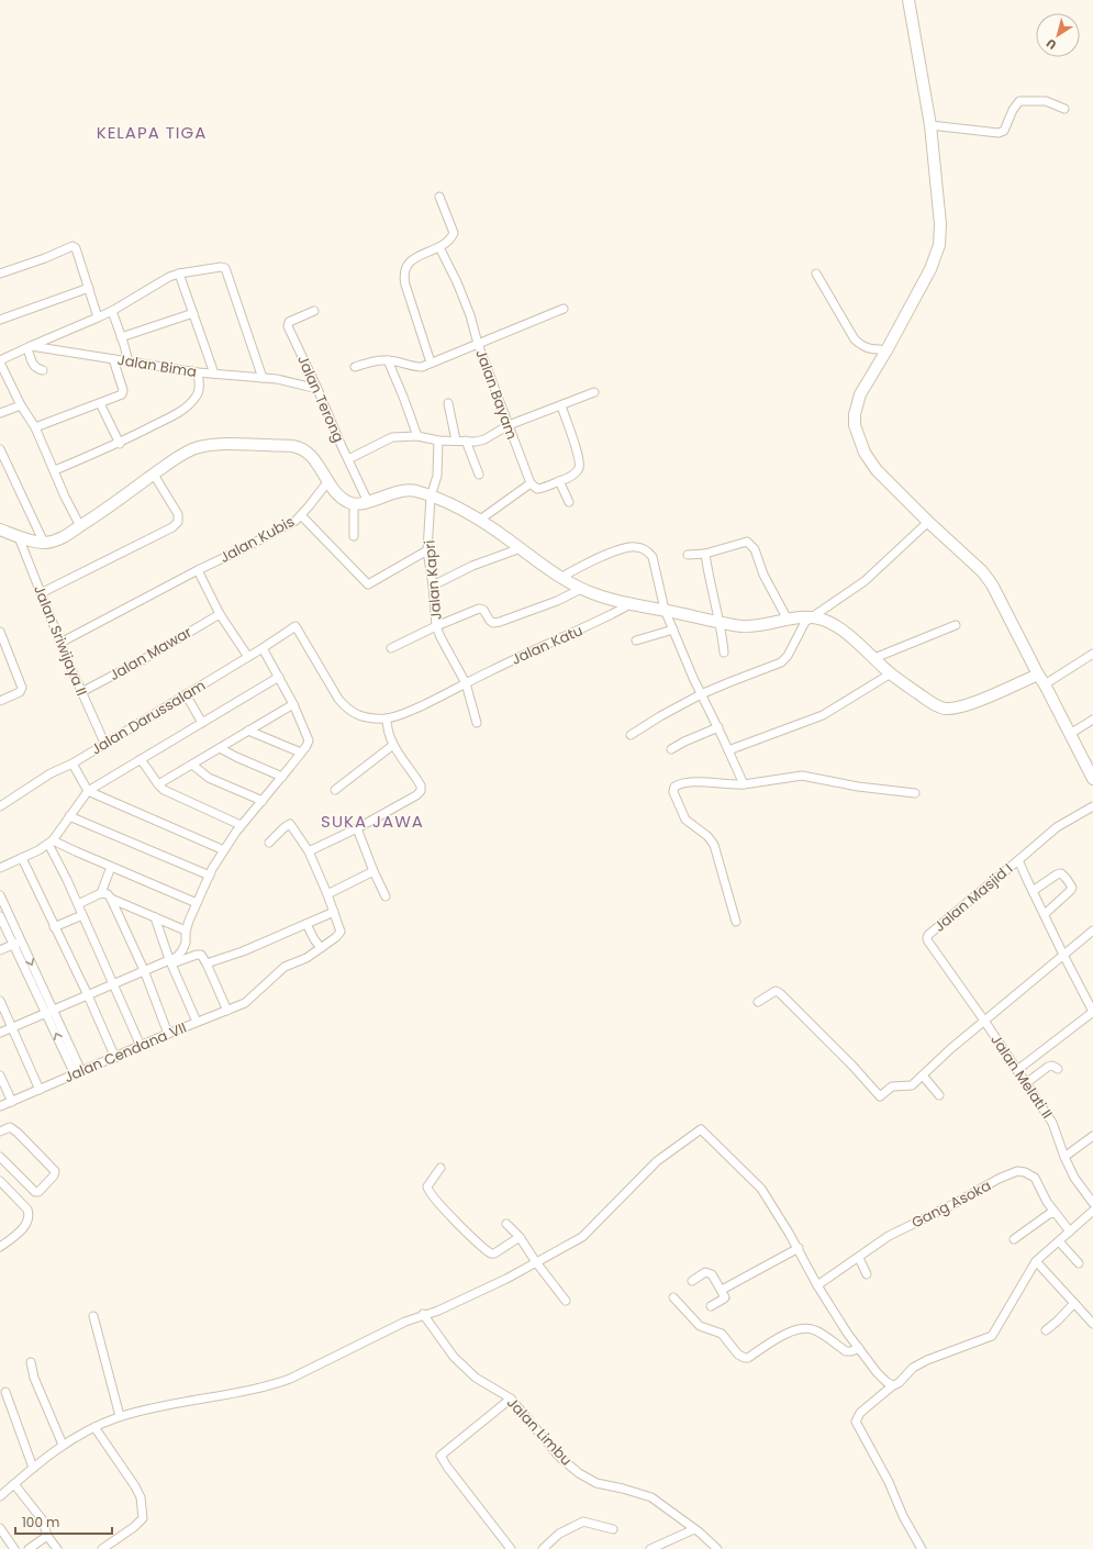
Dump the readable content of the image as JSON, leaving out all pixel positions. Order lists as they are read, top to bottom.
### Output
{
  "streets": {
    "street": [
      "Jalan Bima",
      "Jalan Bayam",
      "Jalan Terong",
      "Jalan Kubis",
      "Jalan Kapri",
      "Jalan Sriwijaya II",
      "Jalan Katu",
      "Jalan Mawar",
      "Jalan Darussalam",
      "Jalan Masjid I",
      "Jalan Cendana VII",
      "Jalan Melati II",
      "Gang Asoka",
      "Jalan Limbu"
    ]
  },
  "crossings": [
    ["Jalan Bima", "Jalan Terong"],
    ["Jalan Kubis", "Jalan Sriwijaya II"],
    ["Jalan Kapri", "Jalan Katu"],
    ["Jalan Sriwijaya II", "Jalan Mawar"],
    ["Jalan Sriwijaya II", "Jalan Darussalam"],
    ["Jalan Katu", "Jalan Darussalam"],
    ["Jalan Masjid I", "Jalan Melati II"]
  ],
  "districts": ["KELAPA TIGA", "SUKA JAWA"],
  "scale_bar": "100 m",
  "north": "bottom left"
}
